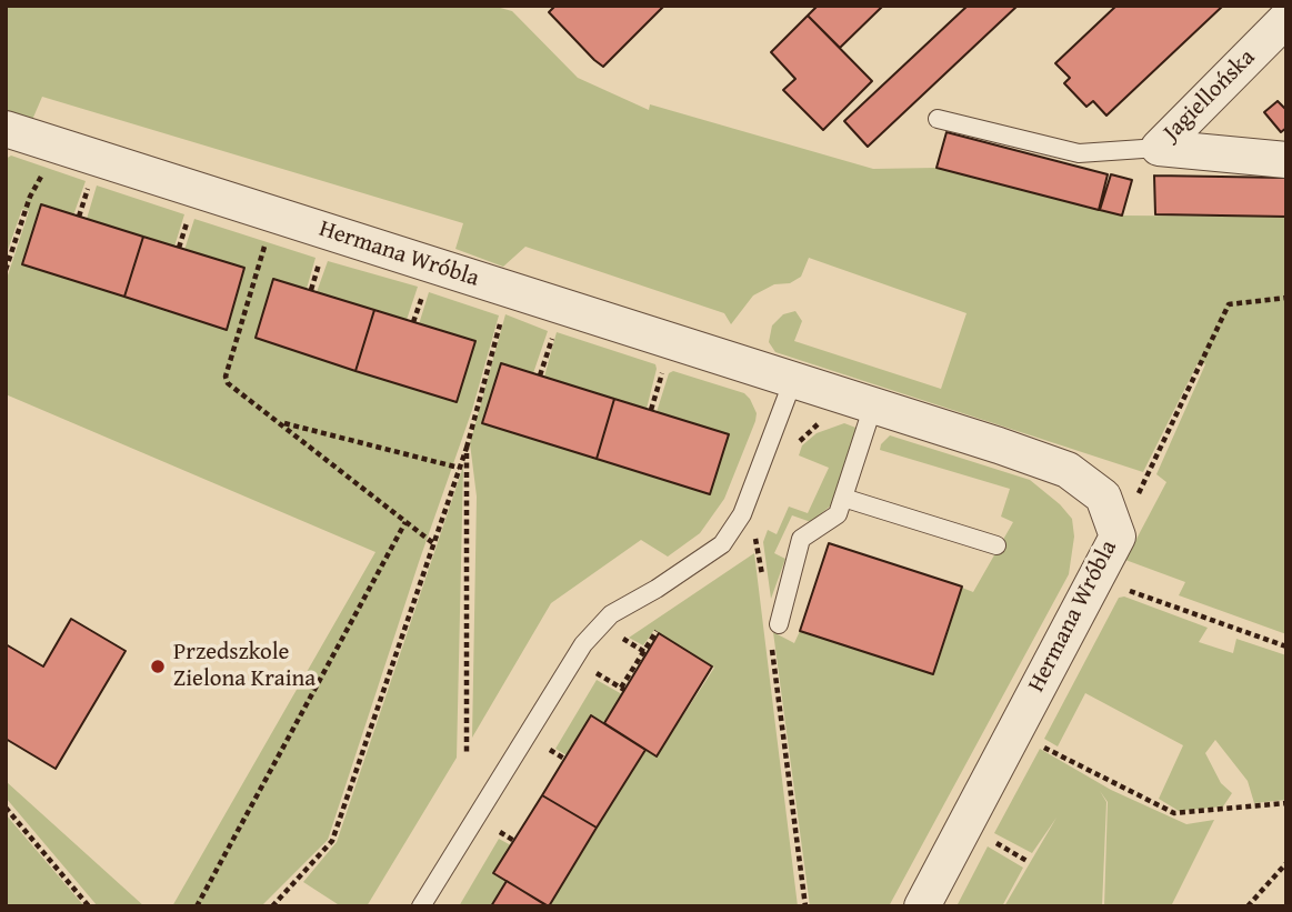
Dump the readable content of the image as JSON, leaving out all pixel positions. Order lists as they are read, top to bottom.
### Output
{
  "streets": {
    "street": ["Jagiellońska", "Hermana Wróbla"]
  },
  "places": ["Przedszkole Zielona Kraina"]
}
